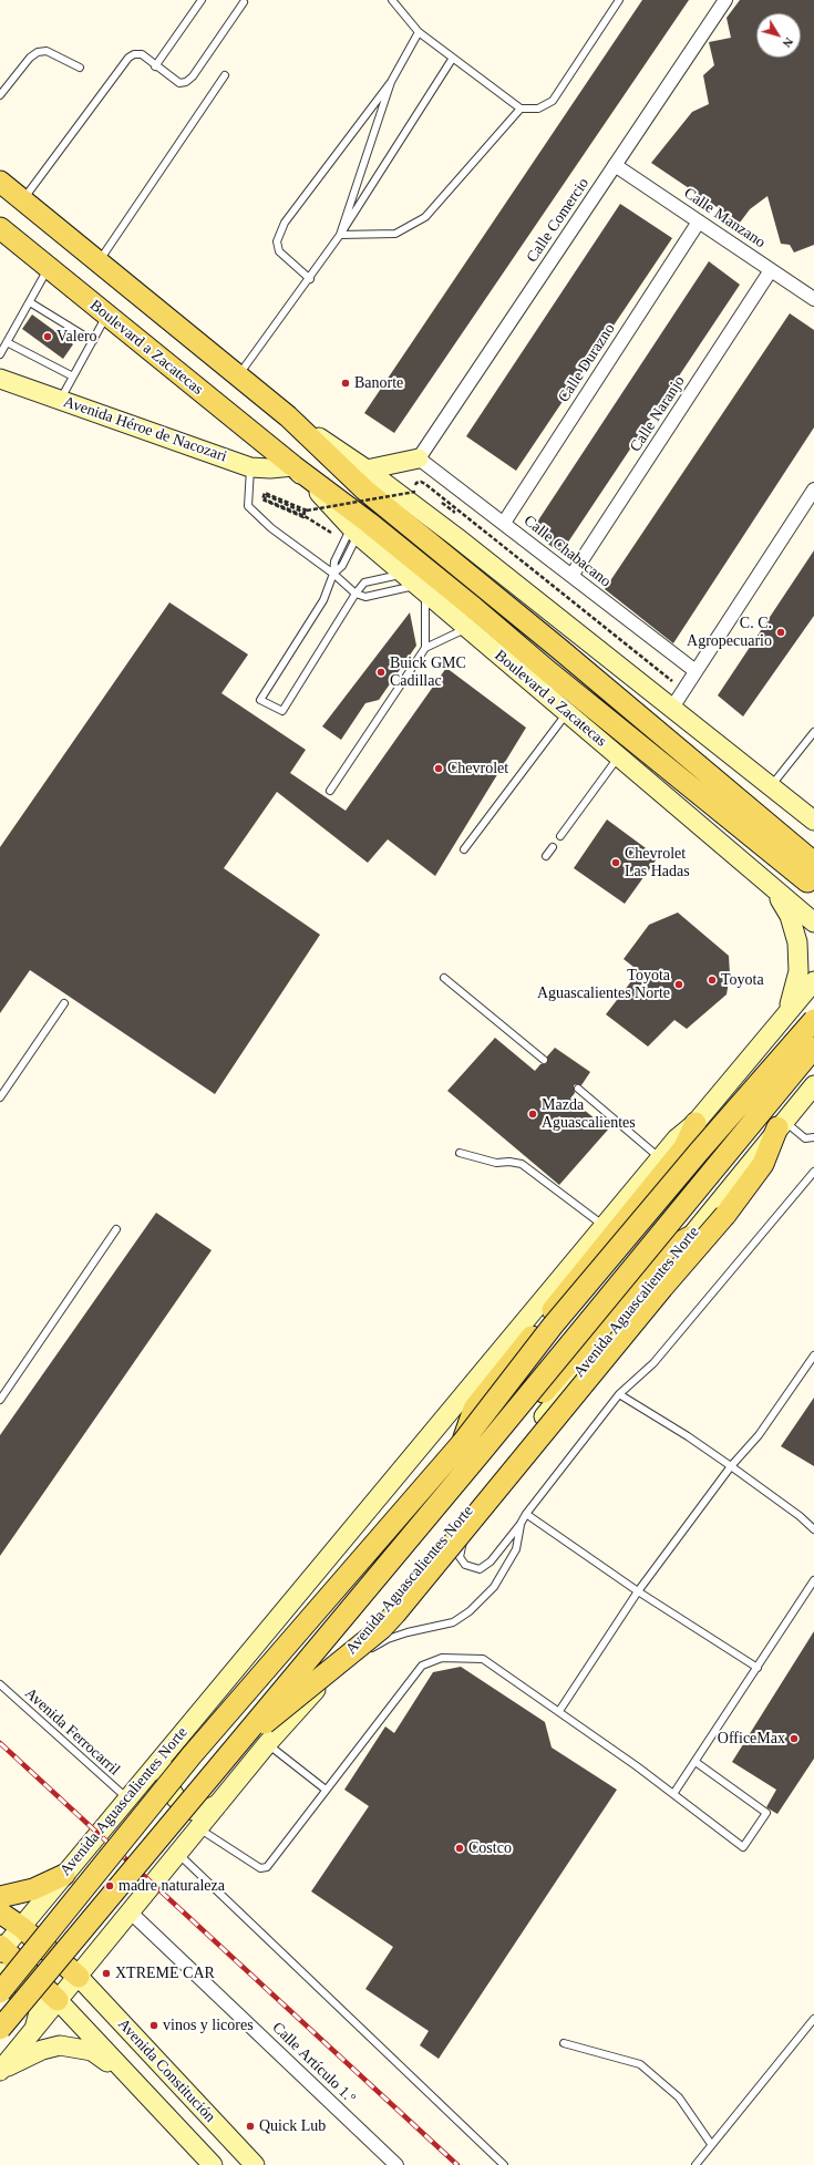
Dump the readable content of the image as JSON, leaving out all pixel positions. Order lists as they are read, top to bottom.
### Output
{
  "streets": {
    "main road": [
      "Boulevard a Zacatecas",
      "Avenida Héroe de Nacozari",
      "Avenida Aguascalientes Norte",
      "Avenida Constitución"
    ],
    "street": [
      "Calle Manzano",
      "Calle Comercio",
      "Calle Durazno",
      "Calle Naranjo",
      "Calle Chabacano",
      "Calle Artículo 1.º"
    ],
    "lane": ["Avenida Ferrocarril"]
  },
  "crossings": [
    ["Calle Manzano", "Calle Comercio"],
    ["Calle Manzano", "Calle Durazno"],
    ["Calle Manzano", "Calle Naranjo"],
    ["Calle Comercio", "Calle Chabacano"],
    ["Boulevard a Zacatecas", "Avenida Héroe de Nacozari"],
    ["Calle Durazno", "Calle Chabacano"],
    ["Calle Naranjo", "Calle Chabacano"],
    ["Avenida Aguascalientes Norte", "Avenida Ferrocarril"],
    ["Avenida Aguascalientes Norte", "Calle Artículo 1.º"],
    ["Avenida Aguascalientes Norte", "Avenida Constitución"]
  ],
  "places": [
    "Valero",
    "Banorte",
    "C. C. Agropecuario",
    "Buick GMC Cadillac",
    "Chevrolet",
    "Chevrolet Las Hadas",
    "Toyota",
    "Toyota Aguascalientes Norte",
    "Mazda Aguascalientes",
    "OfficeMax",
    "Costco",
    "madre naturaleza",
    "XTREME CAR",
    "vinos y licores",
    "Quick Lub"
  ],
  "north": "bottom right"
}
